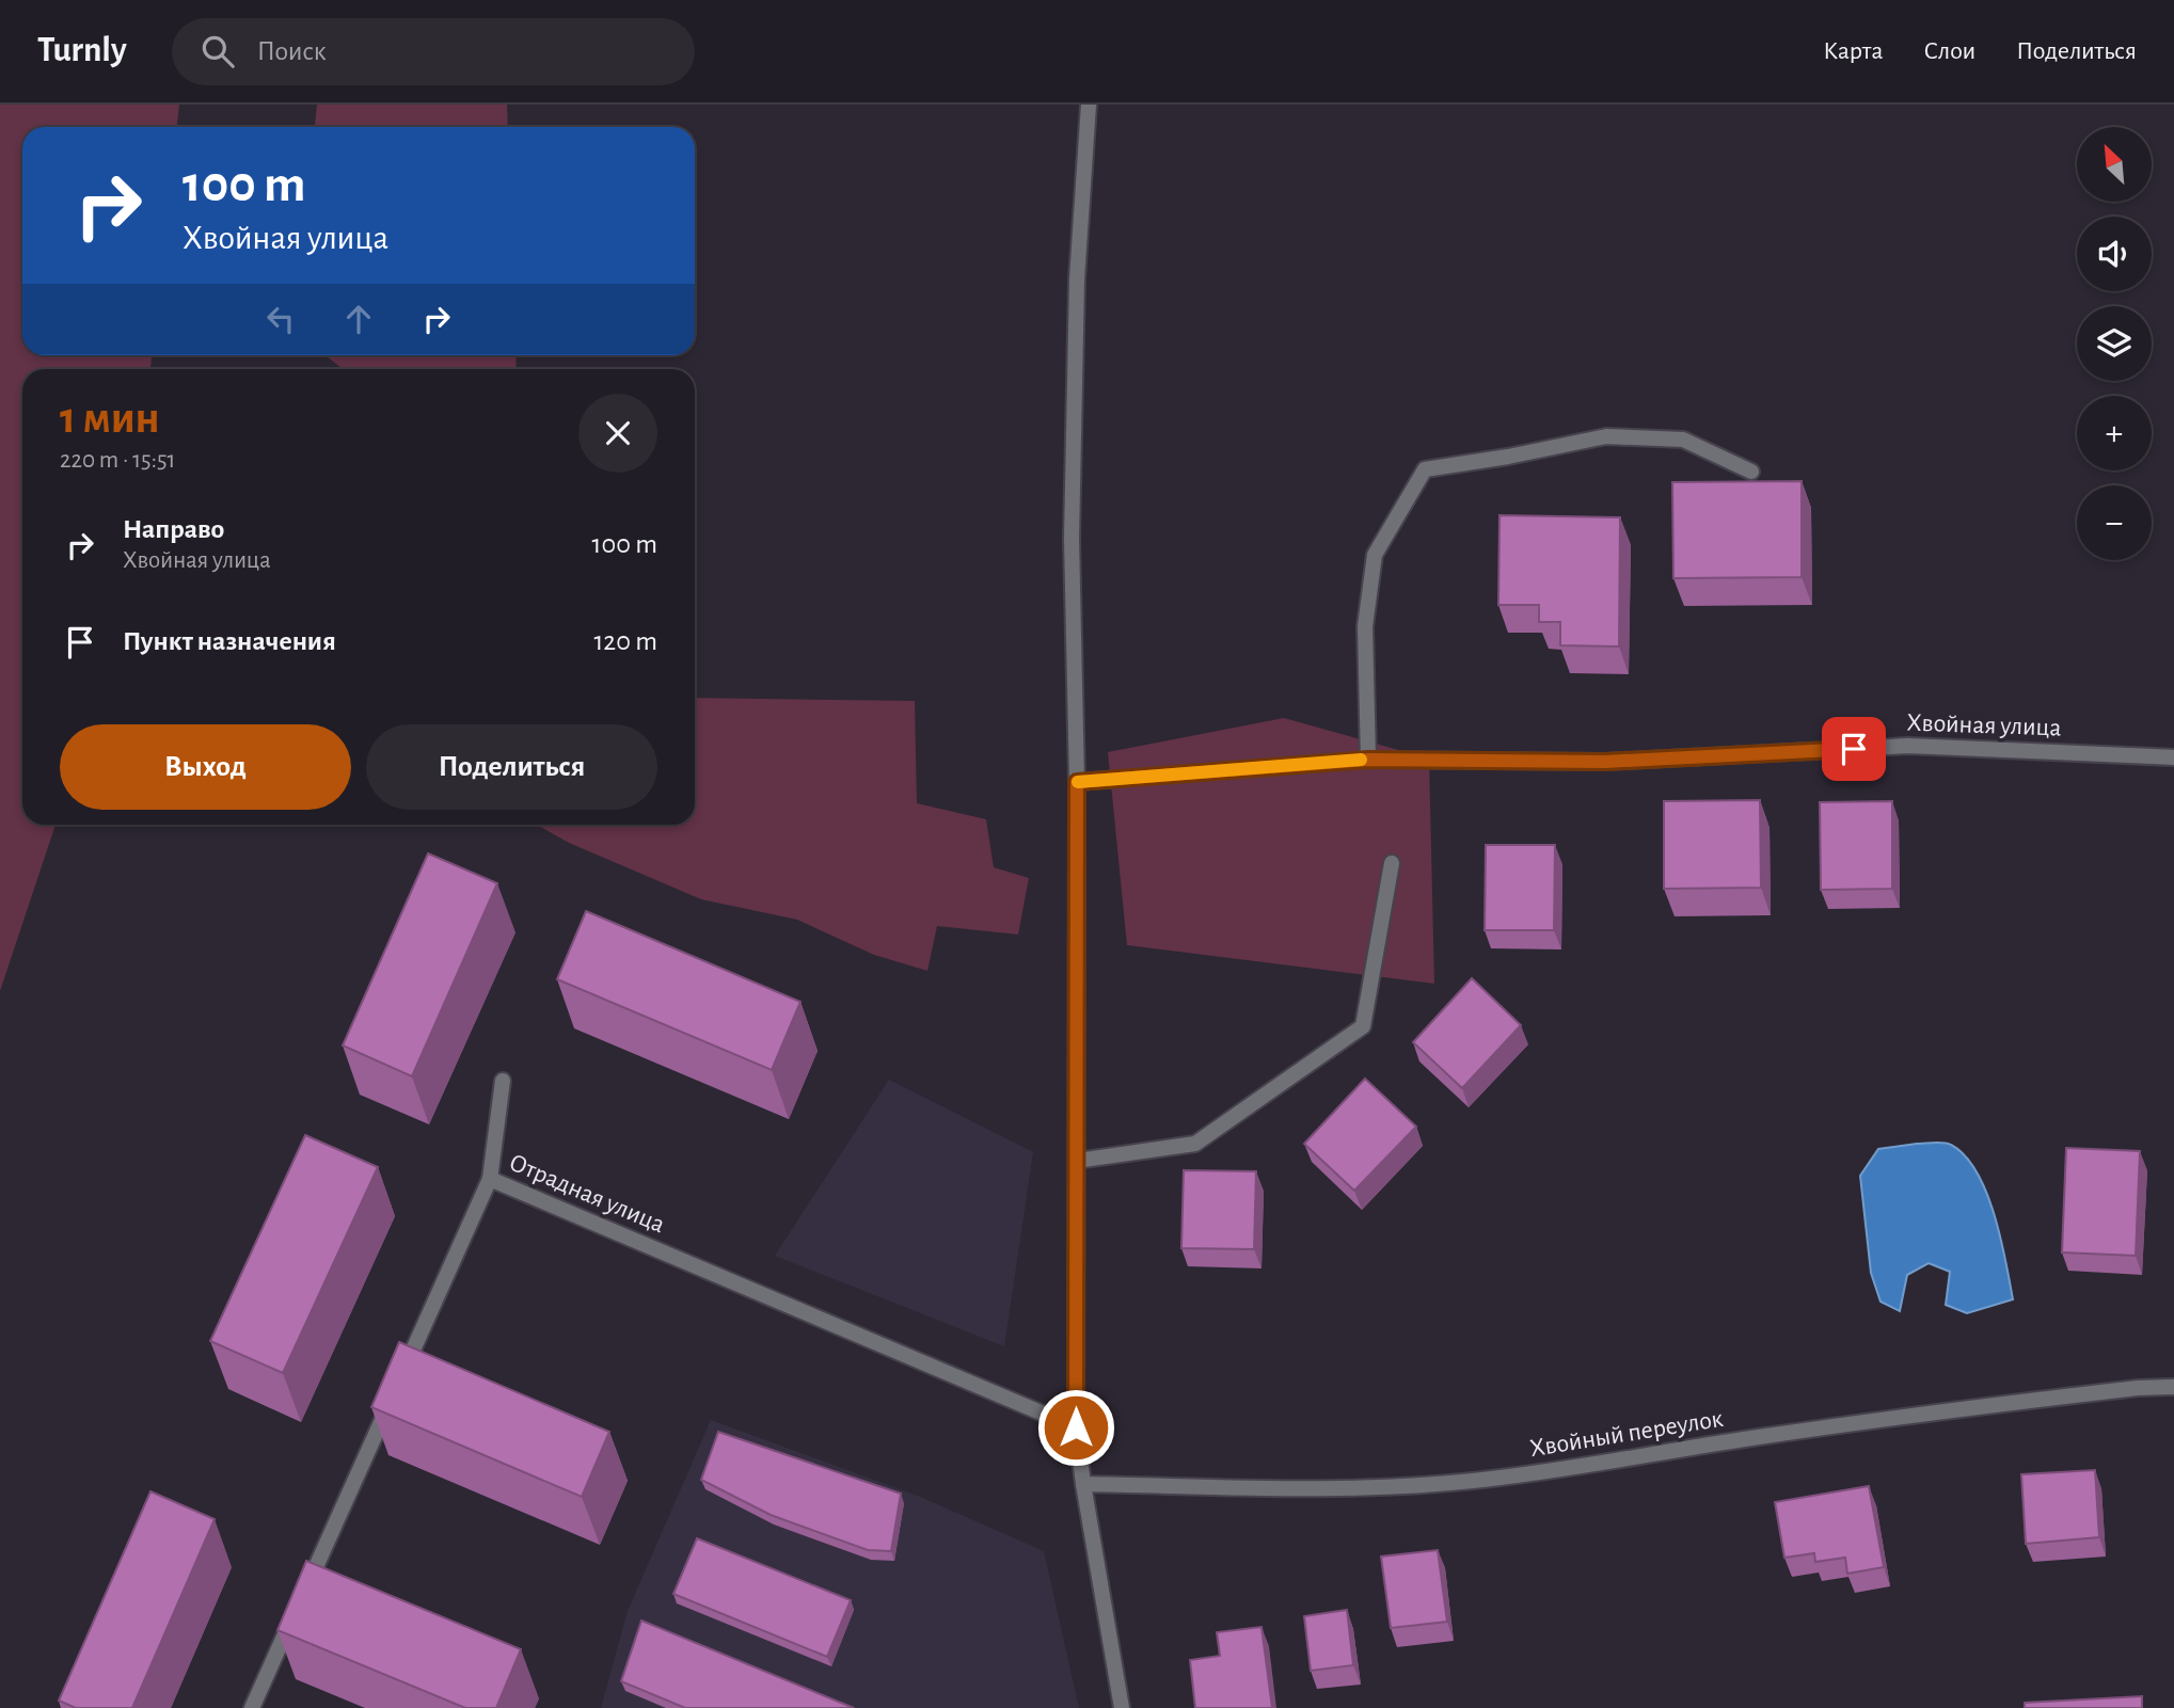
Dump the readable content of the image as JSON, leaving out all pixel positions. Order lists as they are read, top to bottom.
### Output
{
  "streets": {
    "street": ["Хвойная улица", "Отрадная улица", "Хвойный переулок"]
  },
  "north": "top left",
  "page": {
    "header": "Turnly",
    "search": "Поиск",
    "nav": ["Карта", "Слои", "Поделиться"],
    "map_buttons": ["+", "−"],
    "turn": ["100 m", "Хвойная улица"],
    "heading": ["1 мин", "220 m · 15:51"],
    "list": [
      {
        "name": "Направо",
        "note": "Хвойная улица",
        "value": "100 m"
      },
      {
        "name": "Пункт назначения",
        "value": "120 m"
      }
    ],
    "buttons": ["Выход", "Поделиться"]
  }
}
